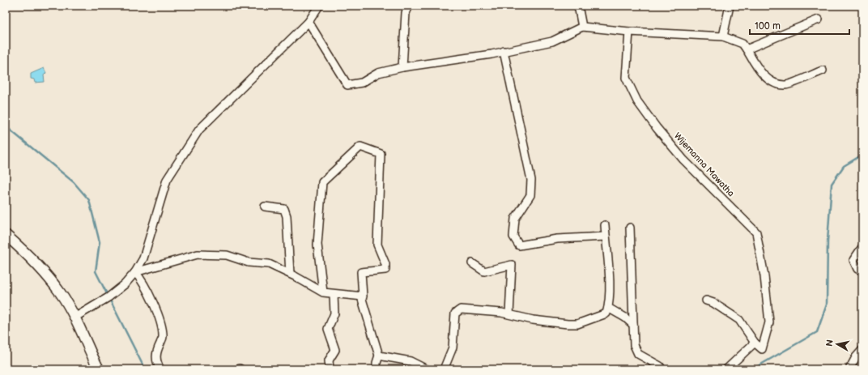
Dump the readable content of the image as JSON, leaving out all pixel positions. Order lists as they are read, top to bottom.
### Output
{
  "streets": {
    "street": ["Wijemanna Mawatha"]
  },
  "scale_bar": "100 m",
  "north": "left"
}
